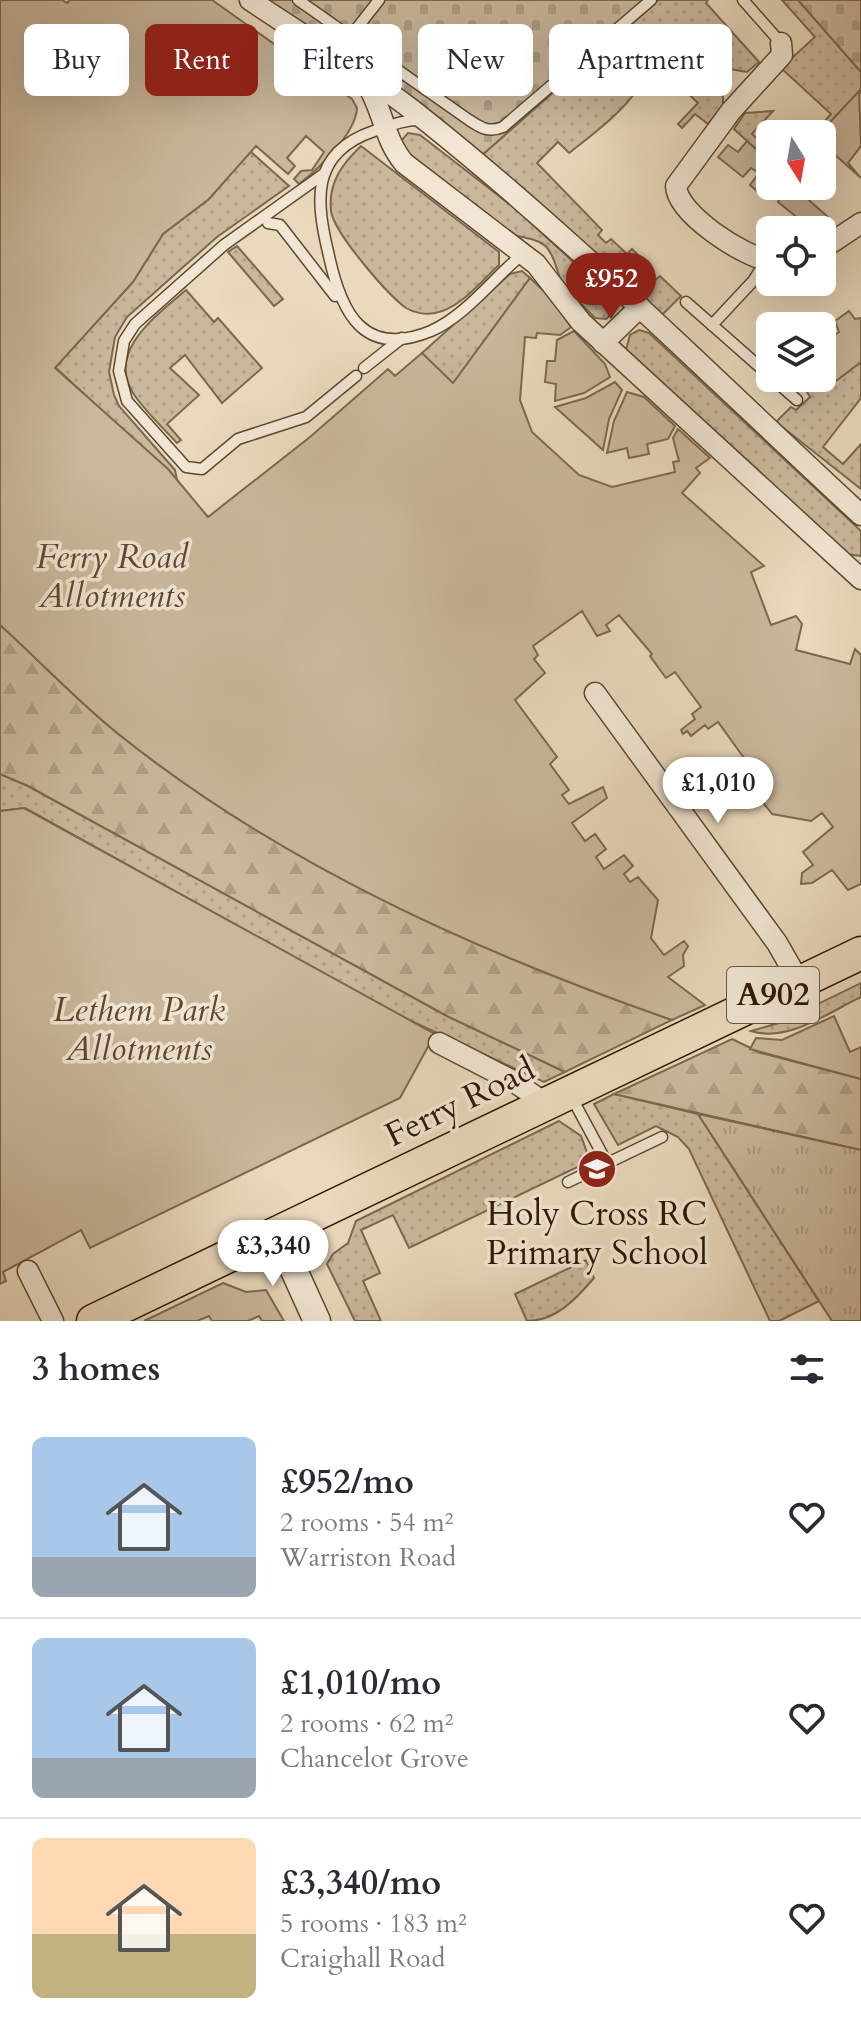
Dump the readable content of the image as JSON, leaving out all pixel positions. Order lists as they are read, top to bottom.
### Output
{
  "streets": {
    "main road": ["A902", "Ferry Road"]
  },
  "parks": ["Ferry Road Allotments", "Lethem Park Allotments"],
  "places": {
    "school or university": ["Holy Cross RC Primary School"]
  },
  "north": "bottom",
  "page": {
    "chip": [
      "Buy",
      "Rent",
      "Filters",
      "New",
      "Apartment"
    ],
    "price": ["£952", "£1,010", "£3,340"],
    "heading": "3 homes",
    "list": [
      {
        "name": "£952/mo",
        "note": "2 rooms · 54 m² · Warriston Road"
      },
      {
        "name": "£1,010/mo",
        "note": "2 rooms · 62 m² · Chancelot Grove"
      },
      {
        "name": "£3,340/mo",
        "note": "5 rooms · 183 m² · Craighall Road"
      }
    ]
  }
}
